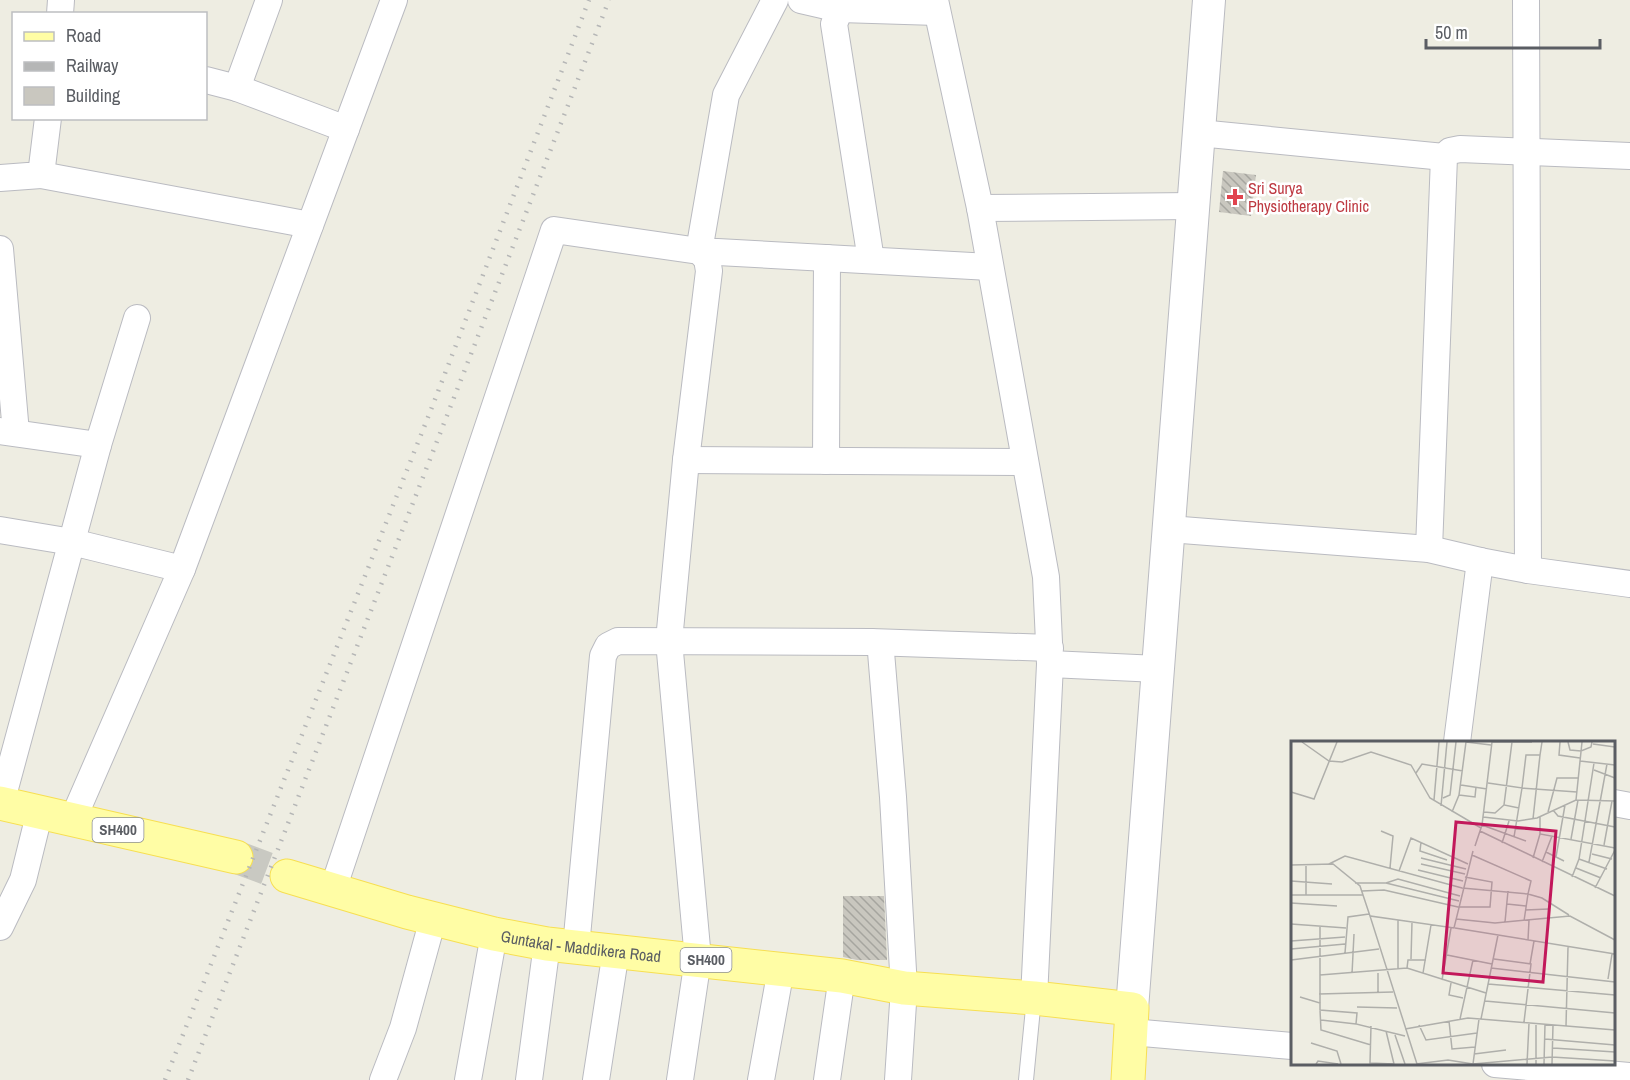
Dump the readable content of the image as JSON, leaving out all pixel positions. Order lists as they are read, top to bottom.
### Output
{
  "streets": {
    "main road": ["SH400", "Guntakal - Maddikera Road"]
  },
  "places": {
    "health": ["Sri Surya Physiotherapy Clinic"]
  },
  "legend": ["Road", "Railway", "Building"],
  "scale_bar": "50 m"
}
